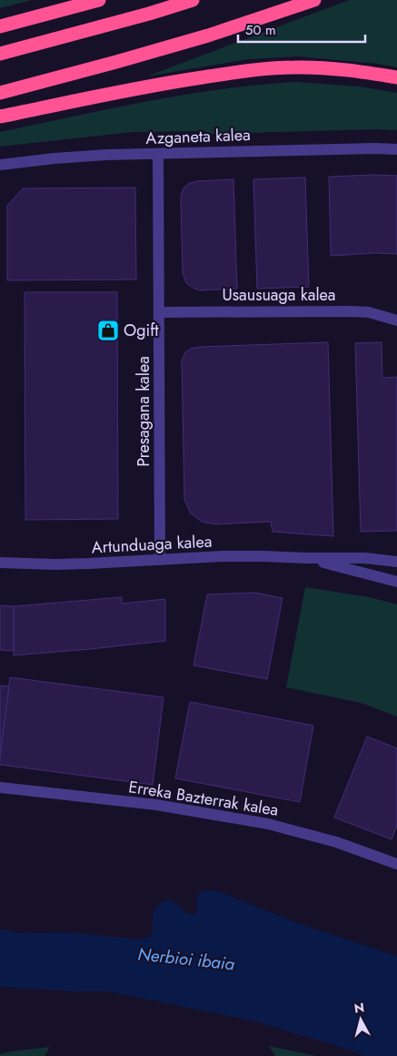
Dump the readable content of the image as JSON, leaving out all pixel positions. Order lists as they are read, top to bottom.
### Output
{
  "streets": {
    "street": [
      "Azganeta kalea",
      "Usausuaga kalea",
      "Presagana kalea",
      "Artunduaga kalea",
      "Erreka Bazterrak kalea"
    ]
  },
  "crossings": [
    ["Azganeta kalea", "Presagana kalea"],
    ["Usausuaga kalea", "Presagana kalea"],
    ["Presagana kalea", "Artunduaga kalea"]
  ],
  "water": ["Nerbioi ibaia"],
  "places": {
    "shop": ["Ogift"]
  },
  "scale_bar": "50 m",
  "north": "top"
}
